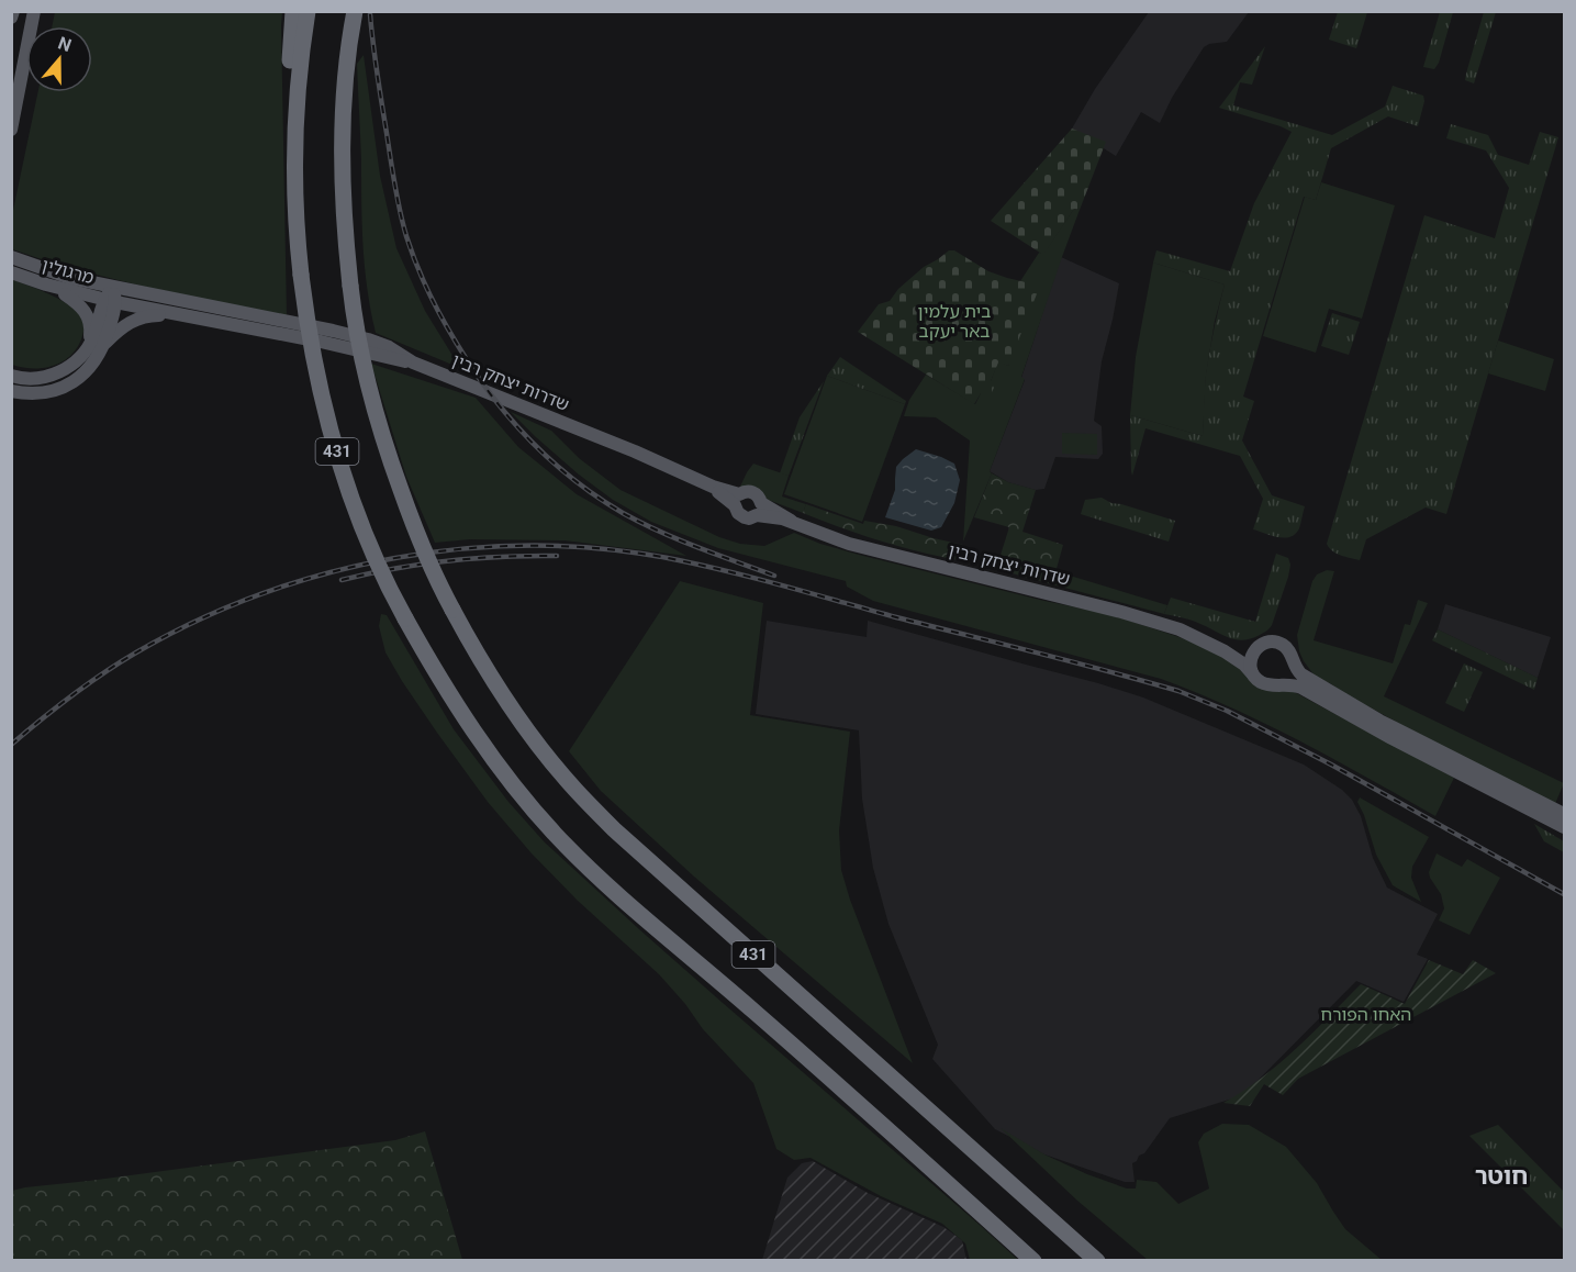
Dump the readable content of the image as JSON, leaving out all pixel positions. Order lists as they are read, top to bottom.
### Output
{
  "streets": {
    "highway": ["431"],
    "main road": ["מרגולין", "שדרות יצחק רבין"]
  },
  "crossings": [
    ["מרגולין", "שדרות יצחק רבין"]
  ],
  "districts": ["חוטר"],
  "parks": ["בית עלמין באר יעקב", "האחו הפורח"],
  "north": "top"
}
